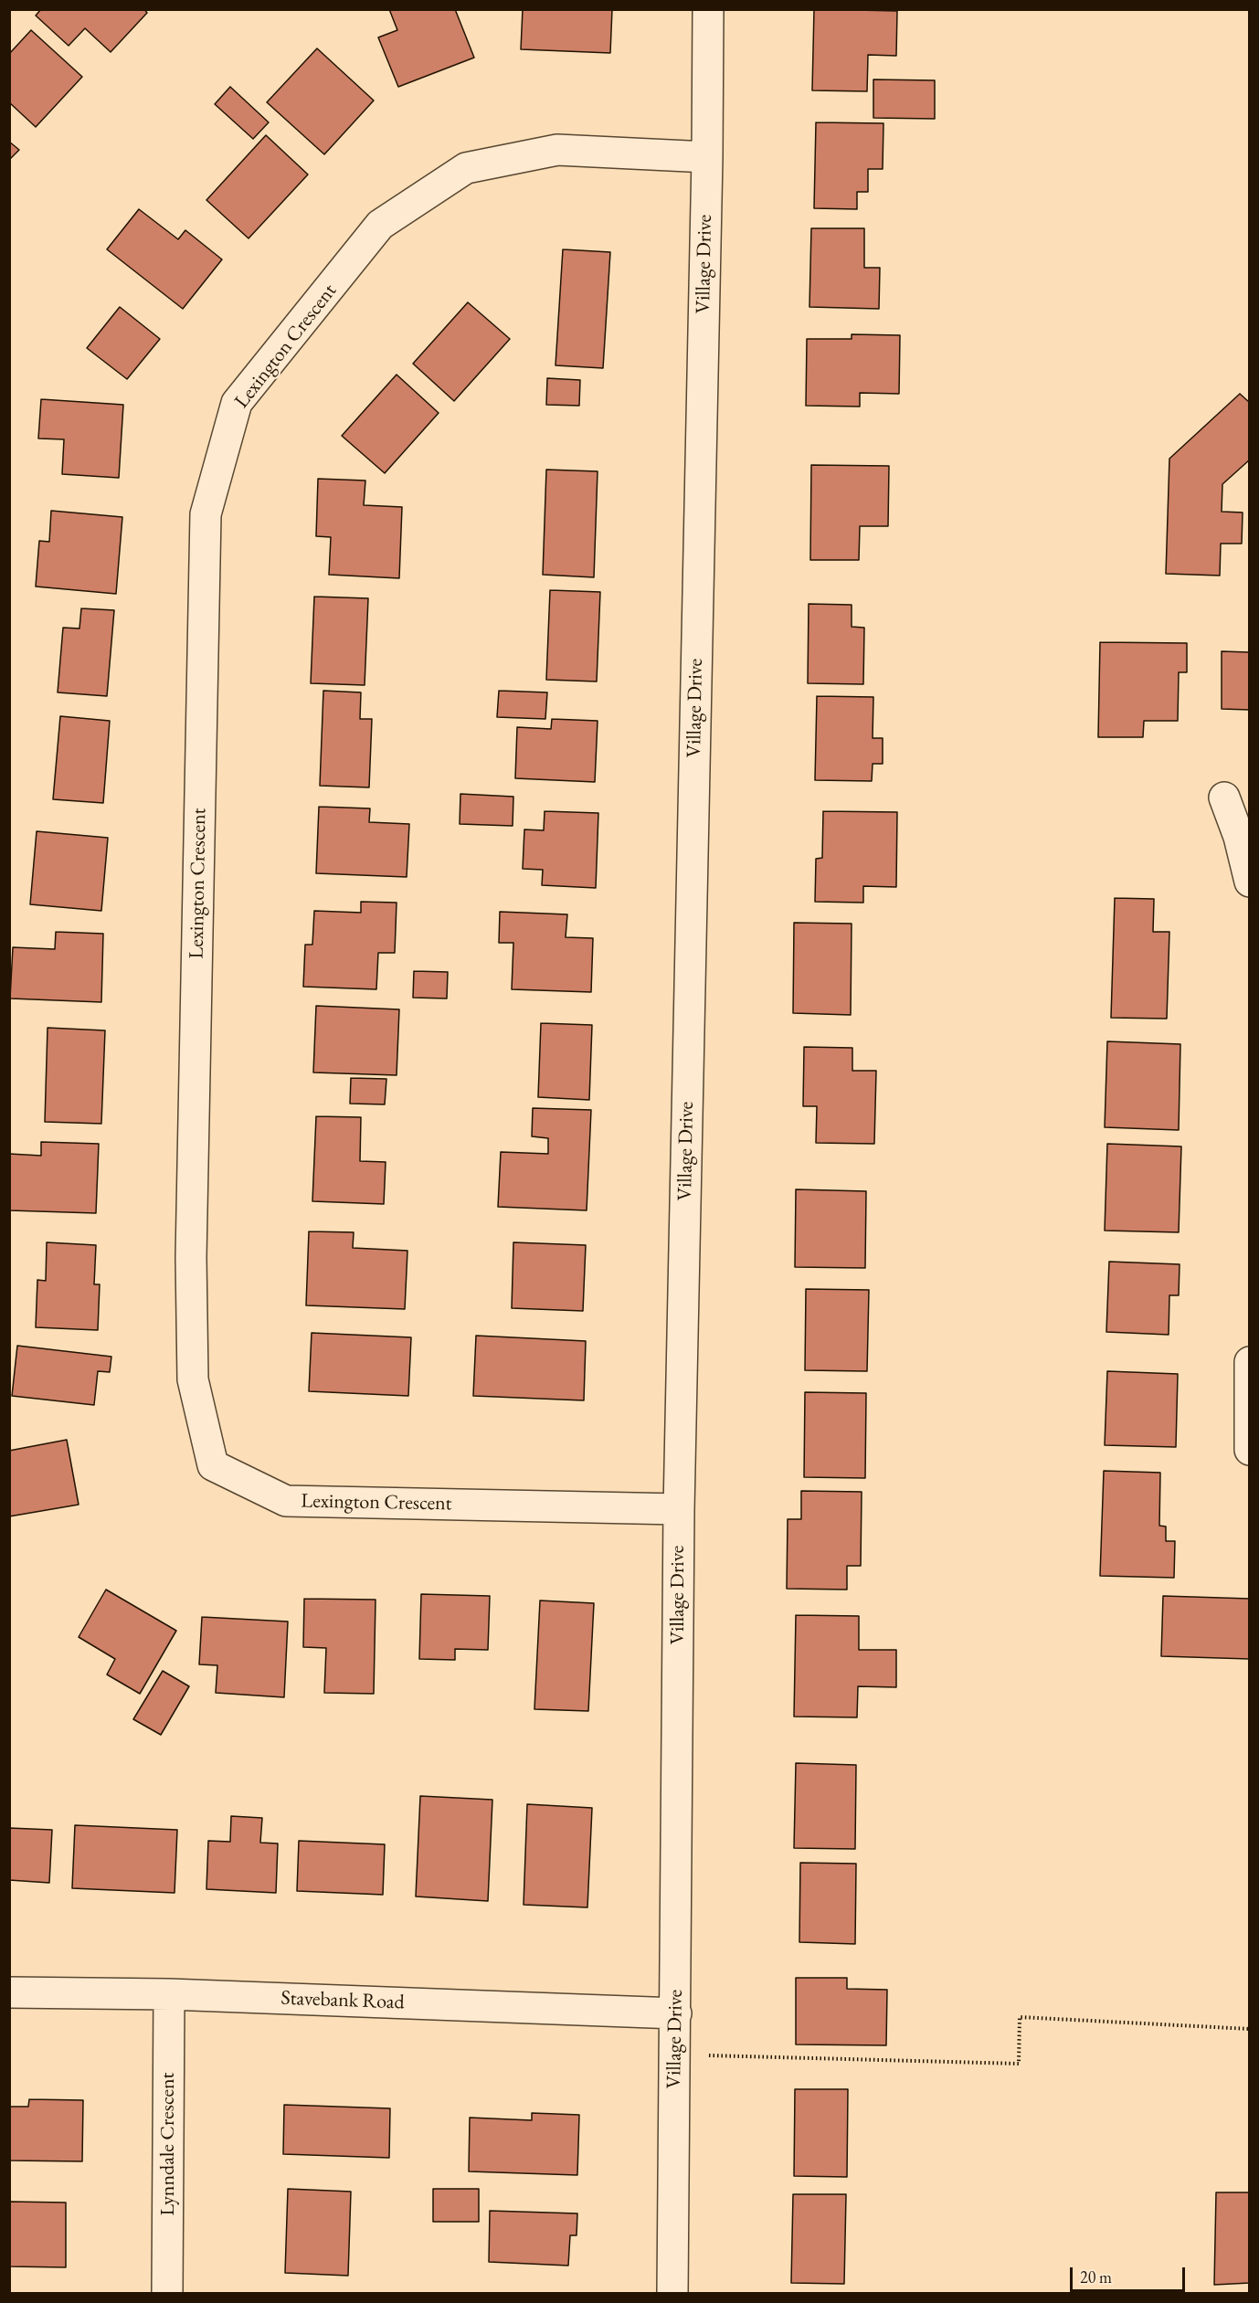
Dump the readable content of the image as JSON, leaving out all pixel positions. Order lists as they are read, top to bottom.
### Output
{
  "streets": {
    "street": [
      "Village Drive",
      "Lexington Crescent",
      "Stavebank Road",
      "Lynndale Crescent"
    ]
  },
  "crossings": [
    ["Village Drive", "Lexington Crescent"],
    ["Village Drive", "Stavebank Road"],
    ["Stavebank Road", "Lynndale Crescent"]
  ],
  "scale_bar": "20 m"
}
